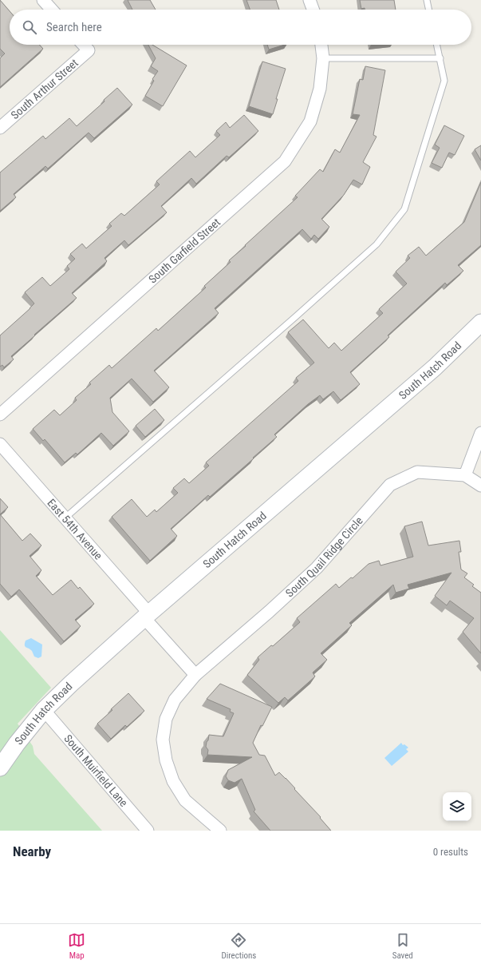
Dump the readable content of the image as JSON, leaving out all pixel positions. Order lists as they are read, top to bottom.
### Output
{
  "streets": {
    "main road": ["South Hatch Road"],
    "street": [
      "South Arthur Street",
      "South Garfield Street",
      "East 54th Avenue",
      "South Quail Ridge Circle",
      "South Muirfield Lane"
    ]
  },
  "crossings": [
    ["South Hatch Road", "East 54th Avenue"],
    ["South Hatch Road", "South Muirfield Lane"],
    ["East 54th Avenue", "South Quail Ridge Circle"]
  ],
  "page": {
    "search": "Search here",
    "heading": ["Nearby", "0 results"],
    "nav": ["Map", "Directions", "Saved"]
  }
}
